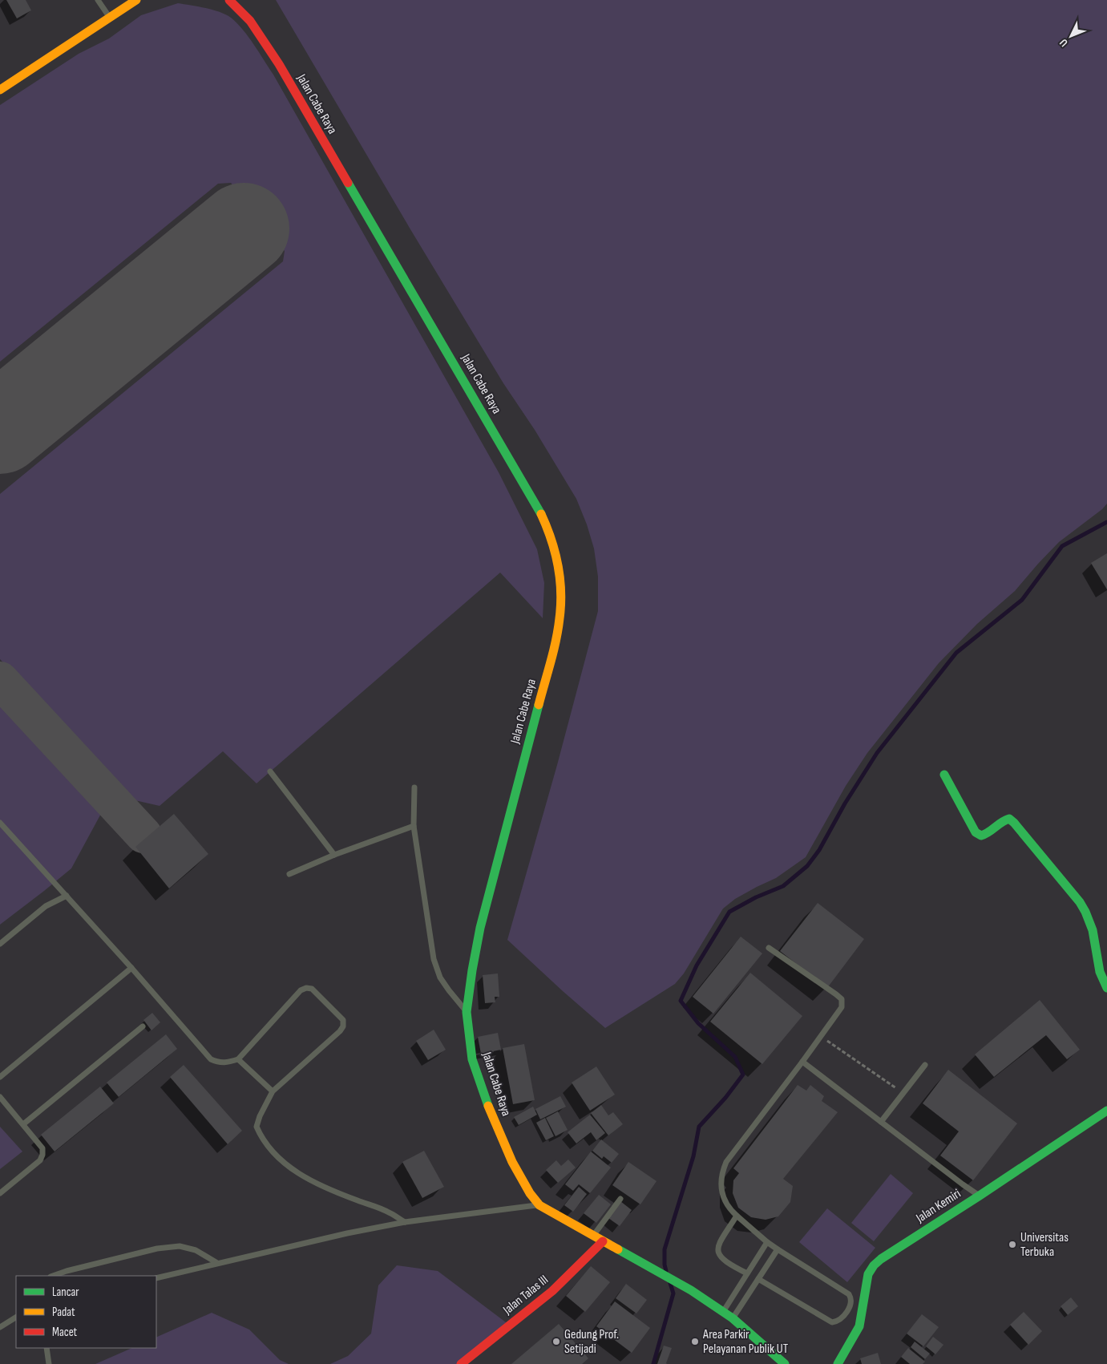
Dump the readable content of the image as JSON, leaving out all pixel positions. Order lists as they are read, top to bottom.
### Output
{
  "streets": {
    "main road": ["Jalan Cabe Raya", "Jalan Kemiri", "Jalan Talas III"]
  },
  "crossings": [
    ["Jalan Cabe Raya", "Jalan Talas III"]
  ],
  "places": ["Universitas Terbuka", "Gedung Prof. Setijadi", "Area Parkir Pelayanan Publik UT"],
  "legend": ["Lancar", "Padat", "Macet"],
  "north": "bottom left"
}
